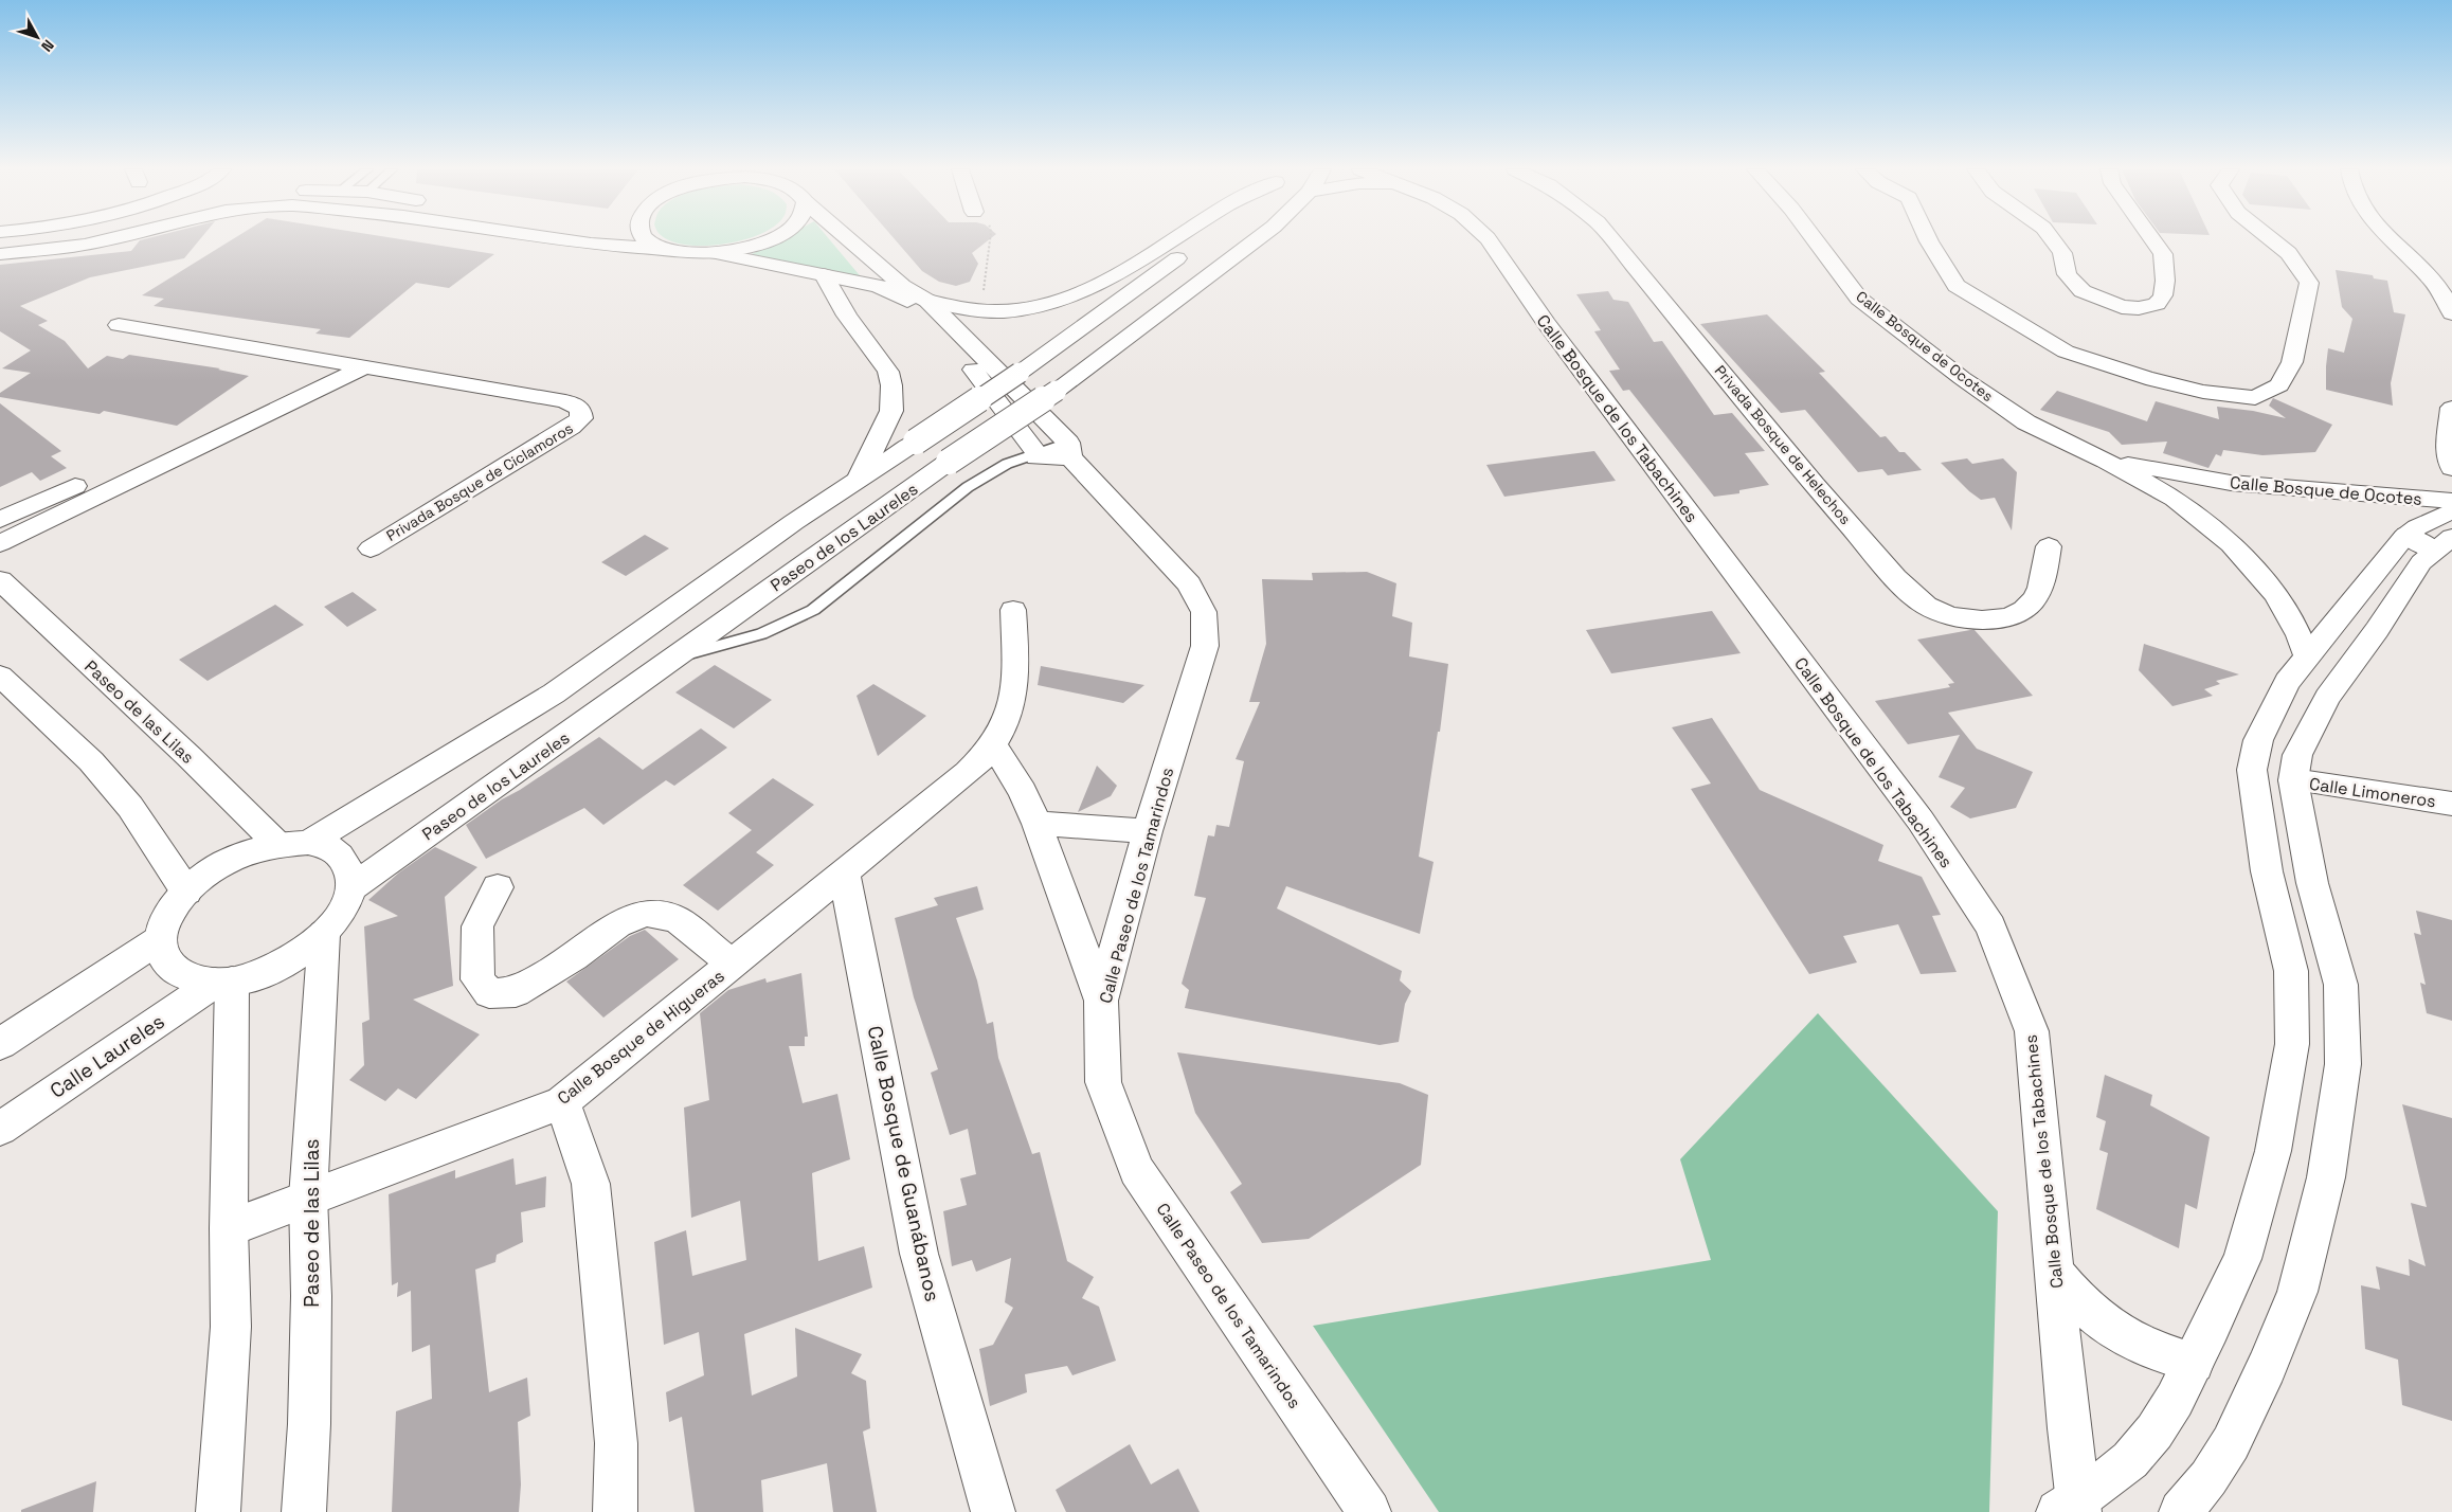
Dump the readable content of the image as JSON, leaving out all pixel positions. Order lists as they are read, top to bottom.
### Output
{
  "streets": {
    "street": [
      "Calle Bosque de Ocotes",
      "Calle Bosque de los Tabachines",
      "Privada Bosque de Helechos",
      "Privada Bosque de Ciclamoros",
      "Paseo de los Laureles",
      "Paseo de las Lilas",
      "Calle Limoneros",
      "Calle Paseo de los Tamarindos",
      "Calle Bosque de Higueras",
      "Calle Laureles",
      "Calle Bosque de Guanábanos"
    ]
  },
  "crossings": [
    ["Paseo de los Laureles", "Paseo de las Lilas"],
    ["Paseo de los Laureles", "Calle Laureles"],
    ["Paseo de las Lilas", "Calle Bosque de Higueras"],
    ["Paseo de las Lilas", "Calle Laureles"],
    ["Calle Bosque de Higueras", "Calle Bosque de Guanábanos"]
  ],
  "north": "bottom right"
}
